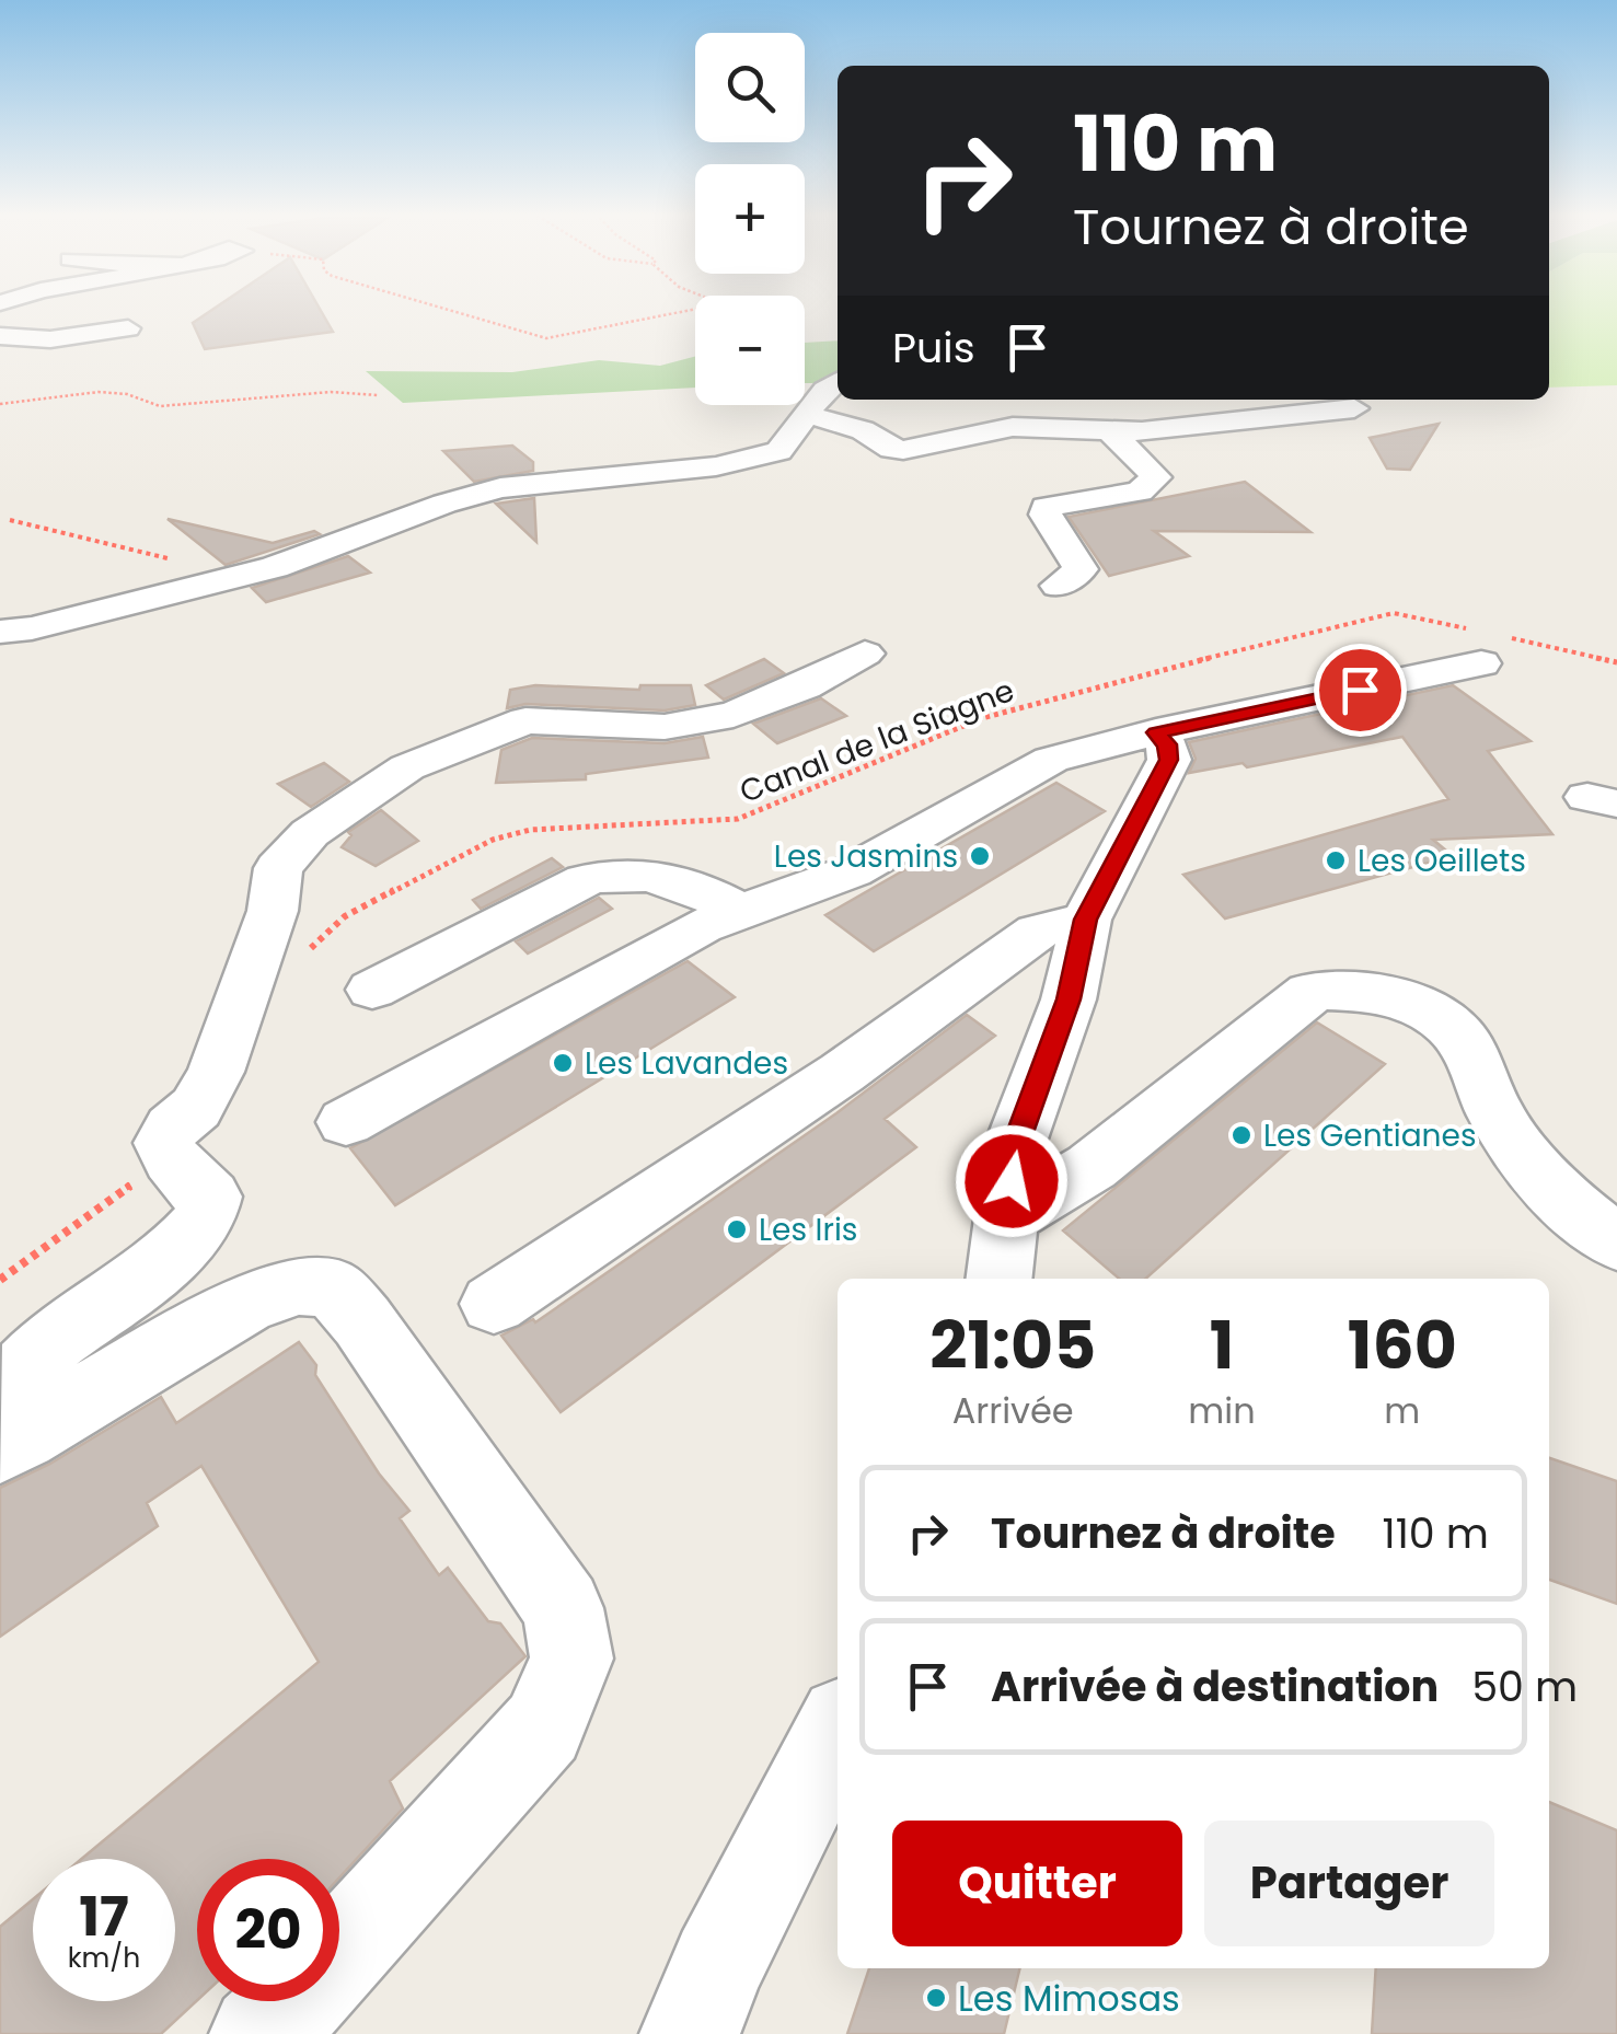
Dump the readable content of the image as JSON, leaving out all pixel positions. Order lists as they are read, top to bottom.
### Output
{
  "streets": {
    "path": ["Canal de la Siagne"]
  },
  "places": [
    "Les Jasmins",
    "Les Oeillets",
    "Les Lavandes",
    "Les Gentianes",
    "Les Iris",
    "Les Mimosas"
  ],
  "page": {
    "map_buttons": ["+", "−"],
    "turn": ["110 m", "Tournez à droite"],
    "then": "Puis",
    "eta": [
      "21:05",
      "Arrivée",
      "1",
      "min",
      "160",
      "m"
    ],
    "list": [
      {
        "name": "Tournez à droite",
        "value": "110 m"
      },
      {
        "name": "Arrivée à destination",
        "value": "50 m"
      }
    ],
    "buttons": ["Quitter", "Partager"],
    "speed": "17 km/h",
    "limit": "20"
  }
}
